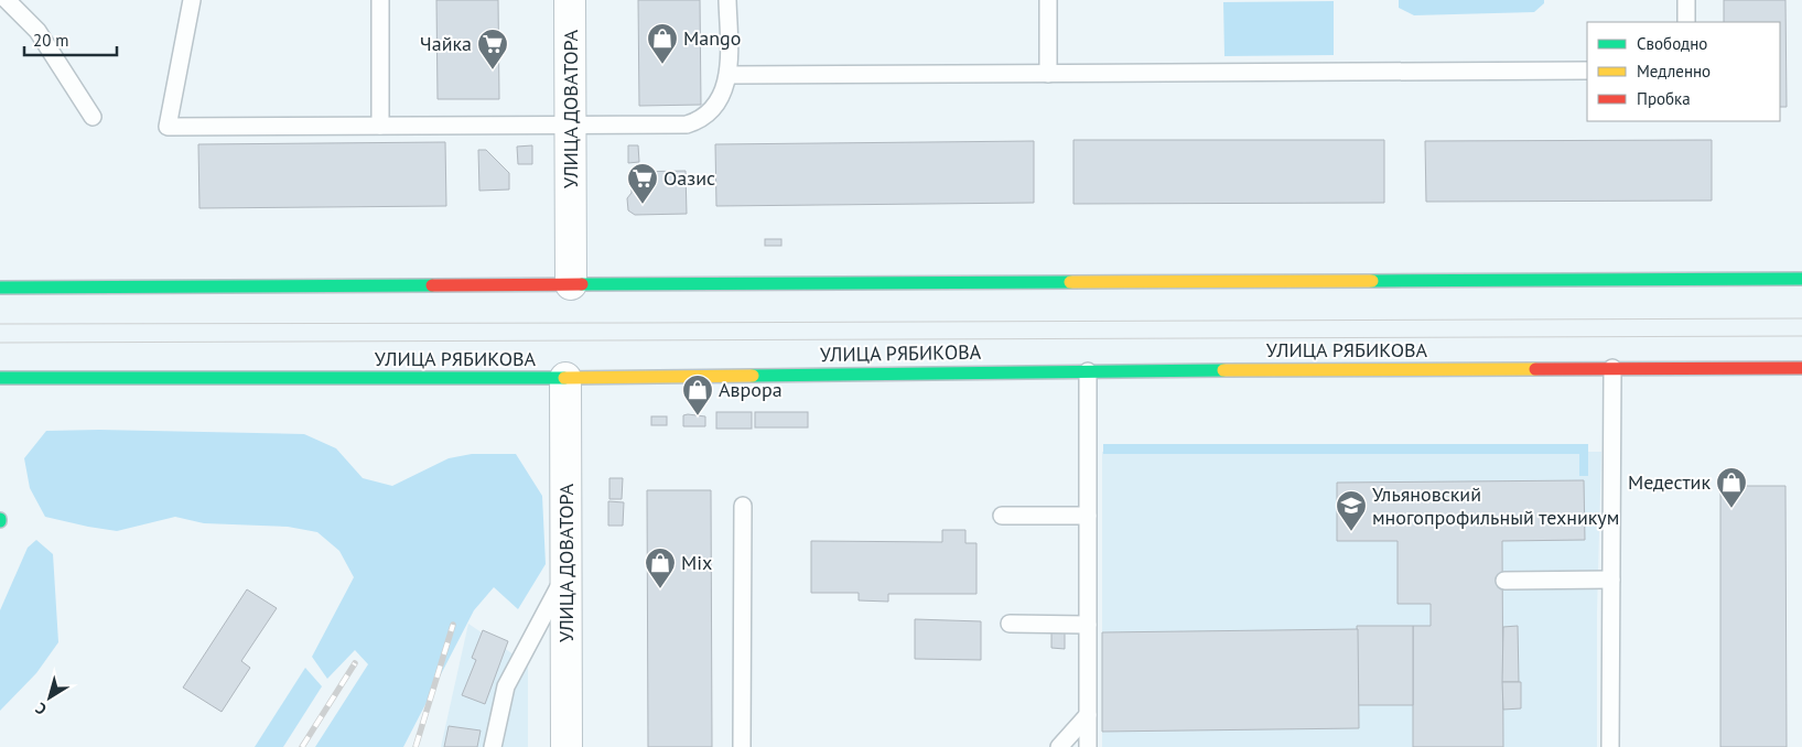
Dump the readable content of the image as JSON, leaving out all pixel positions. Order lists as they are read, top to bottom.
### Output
{
  "streets": {
    "main road": ["УЛИЦА РЯБИКОВА"],
    "street": ["УЛИЦА ДОВАТОРА"]
  },
  "crossings": [
    ["УЛИЦА ДОВАТОРА", "УЛИЦА РЯБИКОВА"]
  ],
  "places": {
    "shop": [
      "Mango",
      "Аврора",
      "Медестик",
      "Mix"
    ],
    "supermarket": ["Чайка", "Оазис"],
    "school or university": ["Ульяновский многопрофильный техникум"]
  },
  "legend": ["Свободно", "Медленно", "Пробка"],
  "scale_bar": "20 m",
  "north": "bottom left"
}
